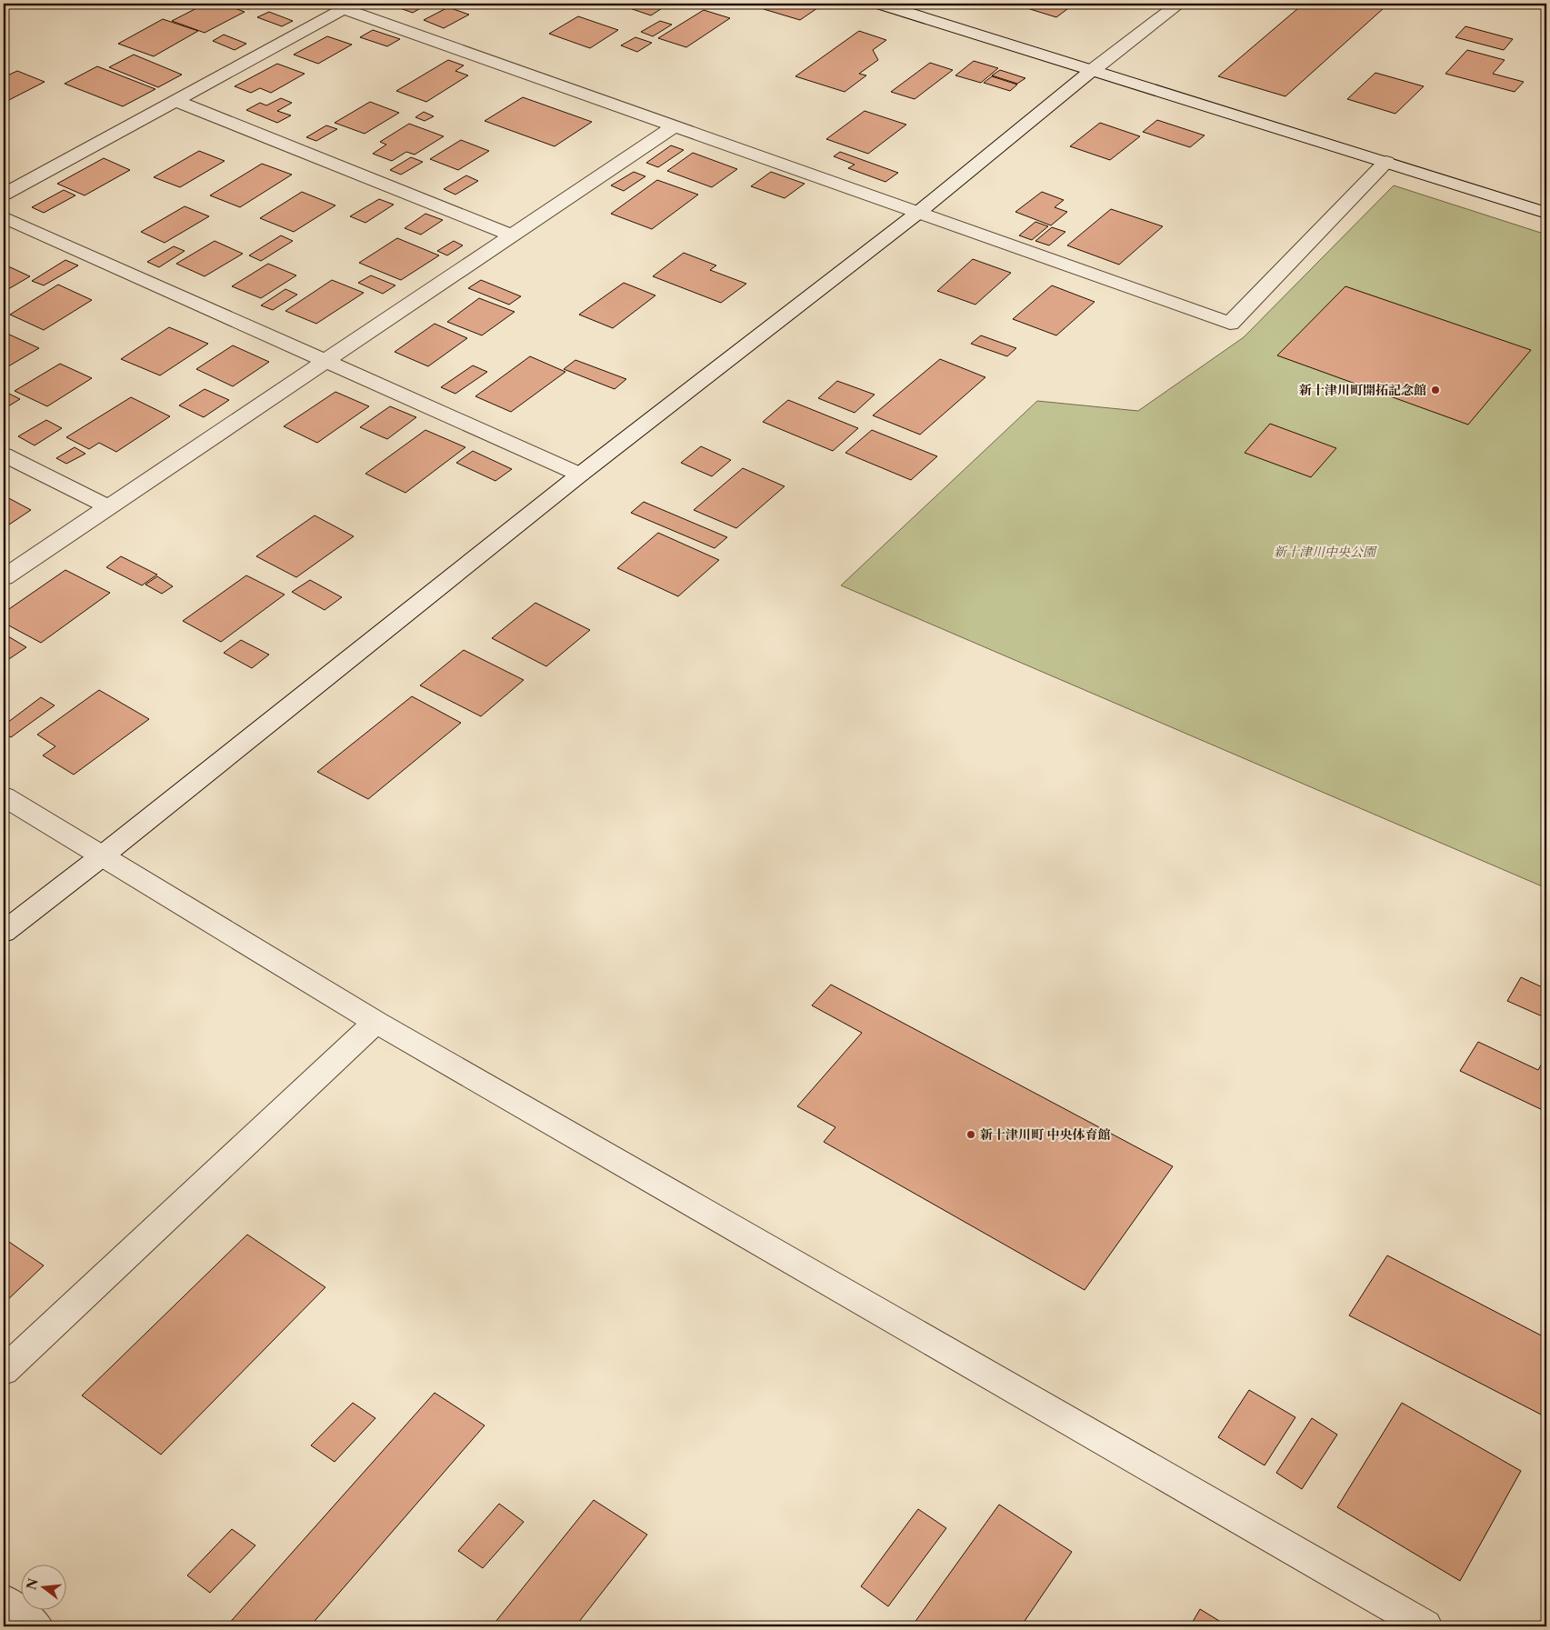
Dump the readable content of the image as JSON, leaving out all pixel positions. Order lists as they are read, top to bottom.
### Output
{
  "parks": ["新十津川中央公園"],
  "places": ["新十津川町開拓記念館", "新十津川町 中央体育館"],
  "north": "left"
}
